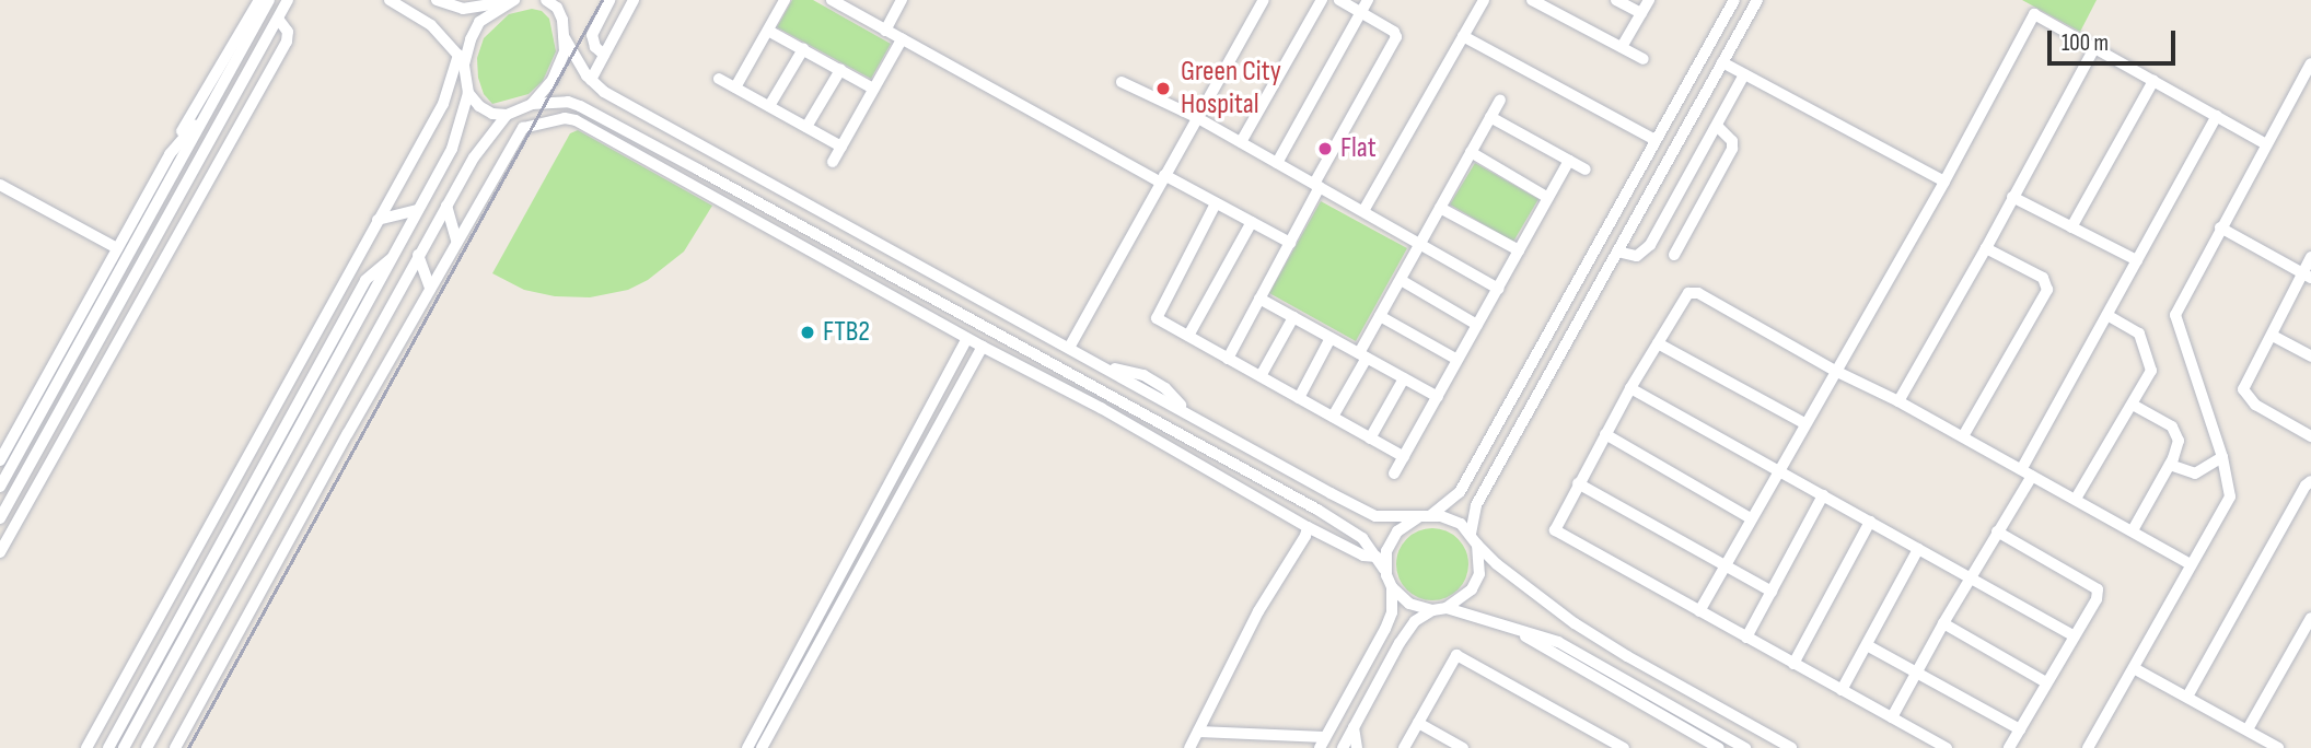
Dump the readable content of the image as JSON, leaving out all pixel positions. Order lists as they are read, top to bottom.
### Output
{
  "places": ["Green City Hospital", "Flat", "FTB2"],
  "scale_bar": "100 m"
}
